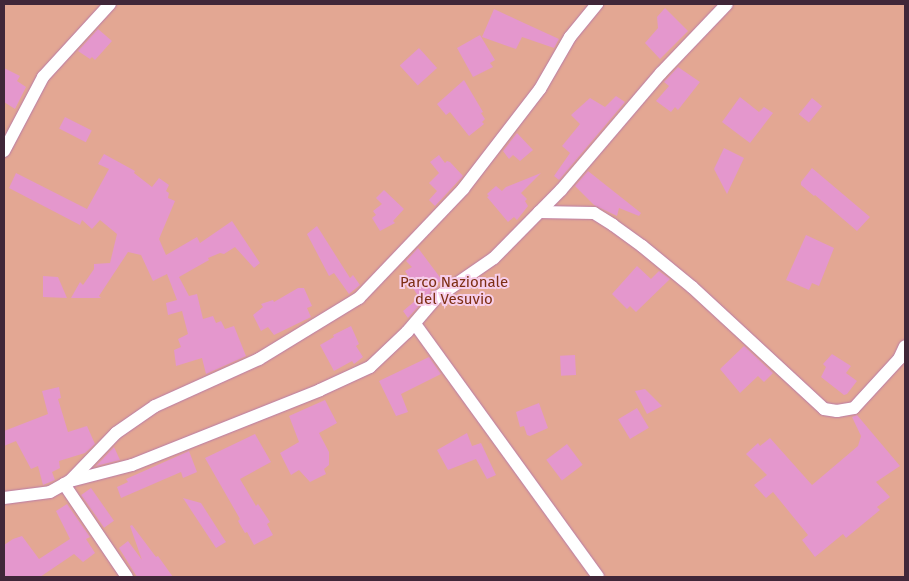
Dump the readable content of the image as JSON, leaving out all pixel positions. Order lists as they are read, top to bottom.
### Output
{
  "parks": ["Parco Nazionale del Vesuvio"]
}
